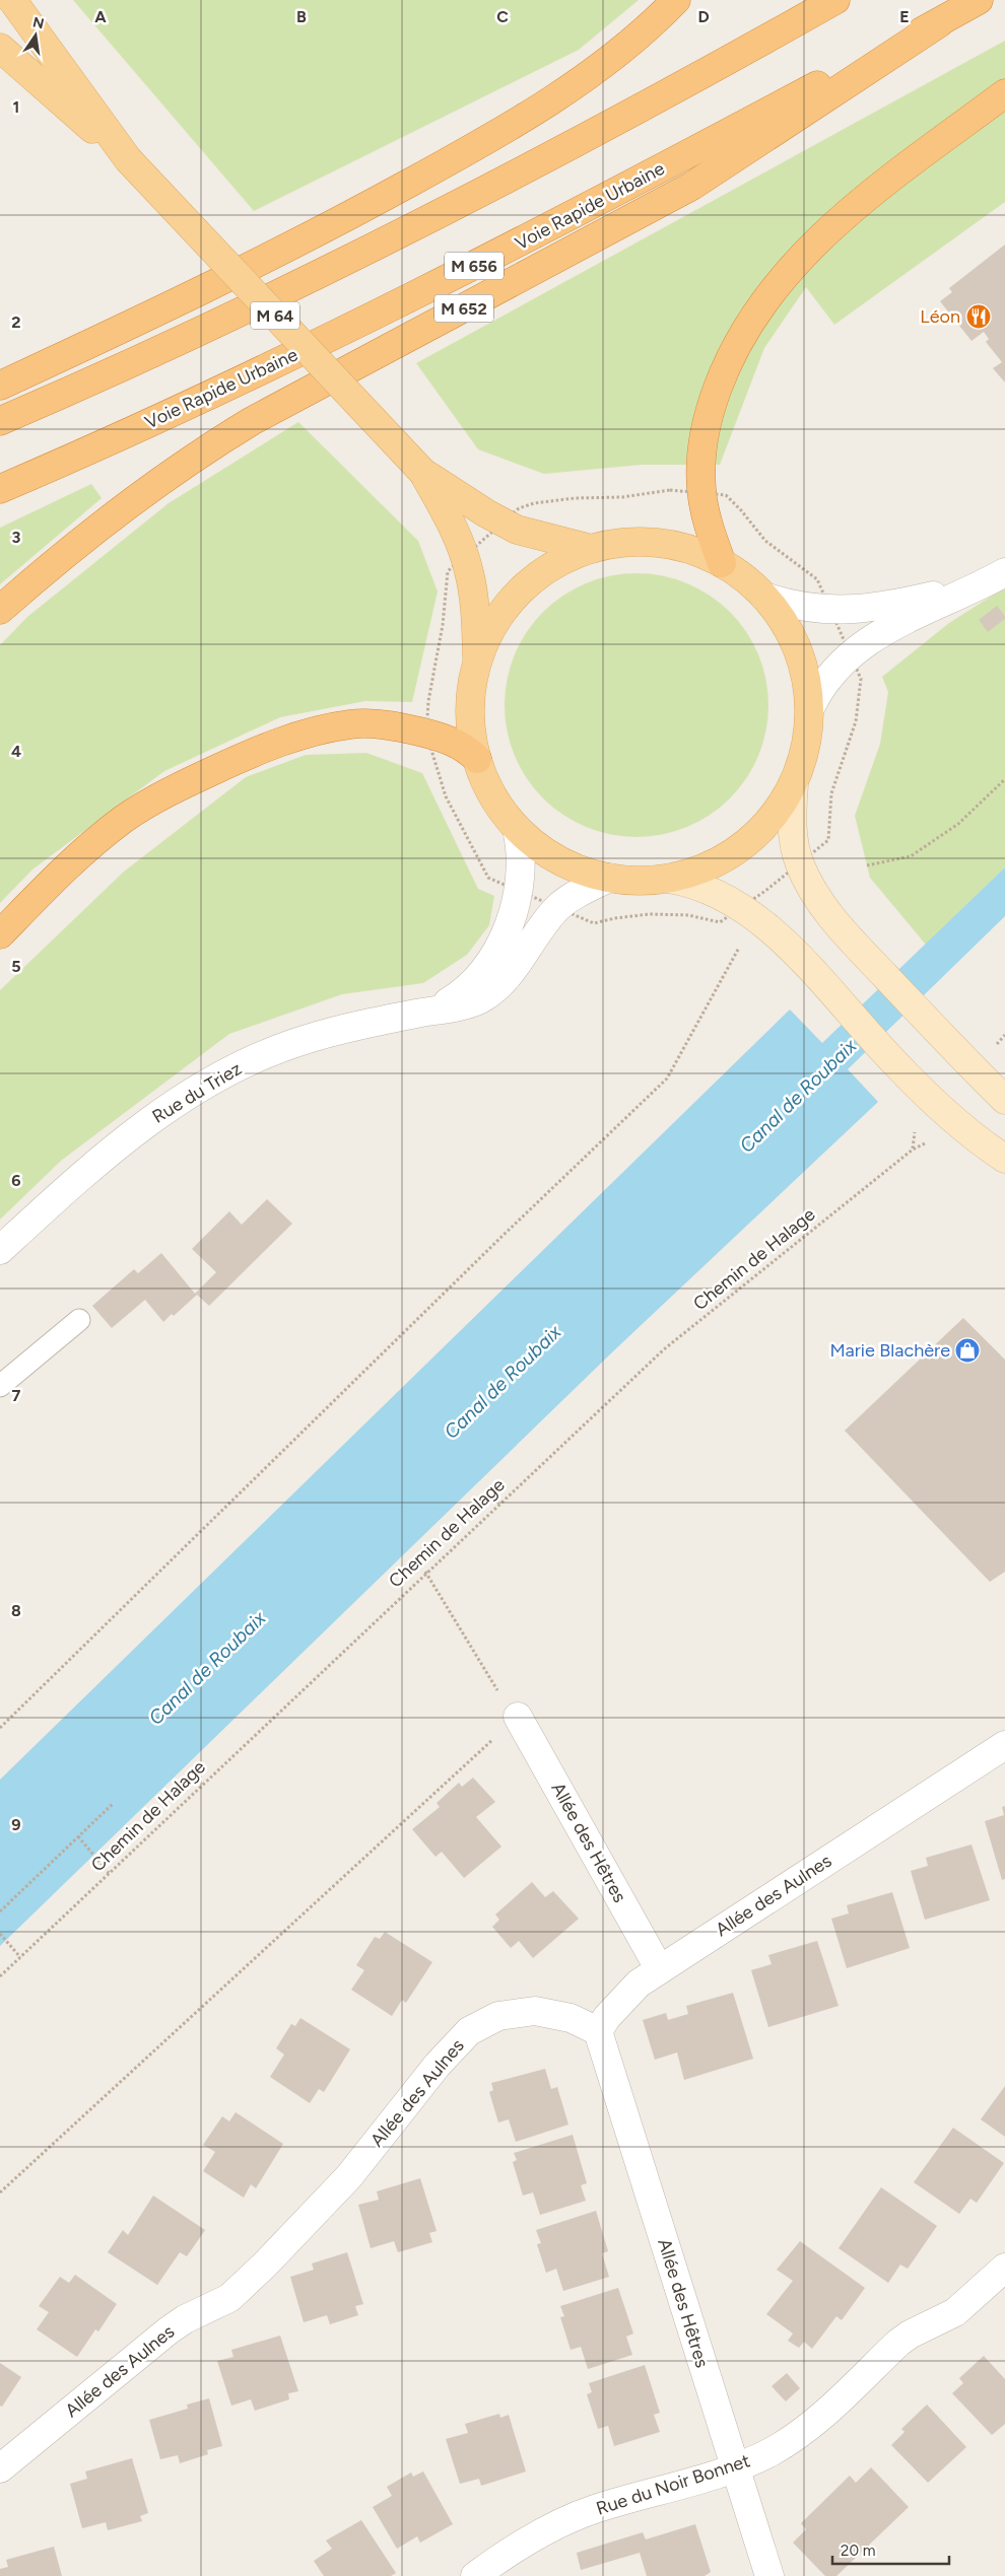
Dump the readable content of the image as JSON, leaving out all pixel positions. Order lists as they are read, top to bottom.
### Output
{
  "streets": {
    "highway": ["Voie Rapide Urbaine", "M 656", "M 652"],
    "main road": ["M 64"],
    "street": [
      "Rue du Triez",
      "Allée des Hêtres",
      "Allée des Aulnes",
      "Rue du Noir Bonnet"
    ],
    "path": ["Chemin de Halage"]
  },
  "crossings": [
    ["Voie Rapide Urbaine", "M 652"],
    ["Allée des Hêtres", "Allée des Aulnes"],
    ["Allée des Hêtres", "Rue du Noir Bonnet"]
  ],
  "water": ["Canal de Roubaix"],
  "places": {
    "restaurant": ["Léon"],
    "shop": ["Marie Blachère"]
  },
  "scale_bar": "20 m",
  "north": "top",
  "grid": {
    "columns": [
      "A",
      "B",
      "C",
      "D",
      "E"
    ],
    "rows": [
      "1",
      "2",
      "3",
      "4",
      "5",
      "6",
      "7",
      "8",
      "9"
    ]
  }
}
